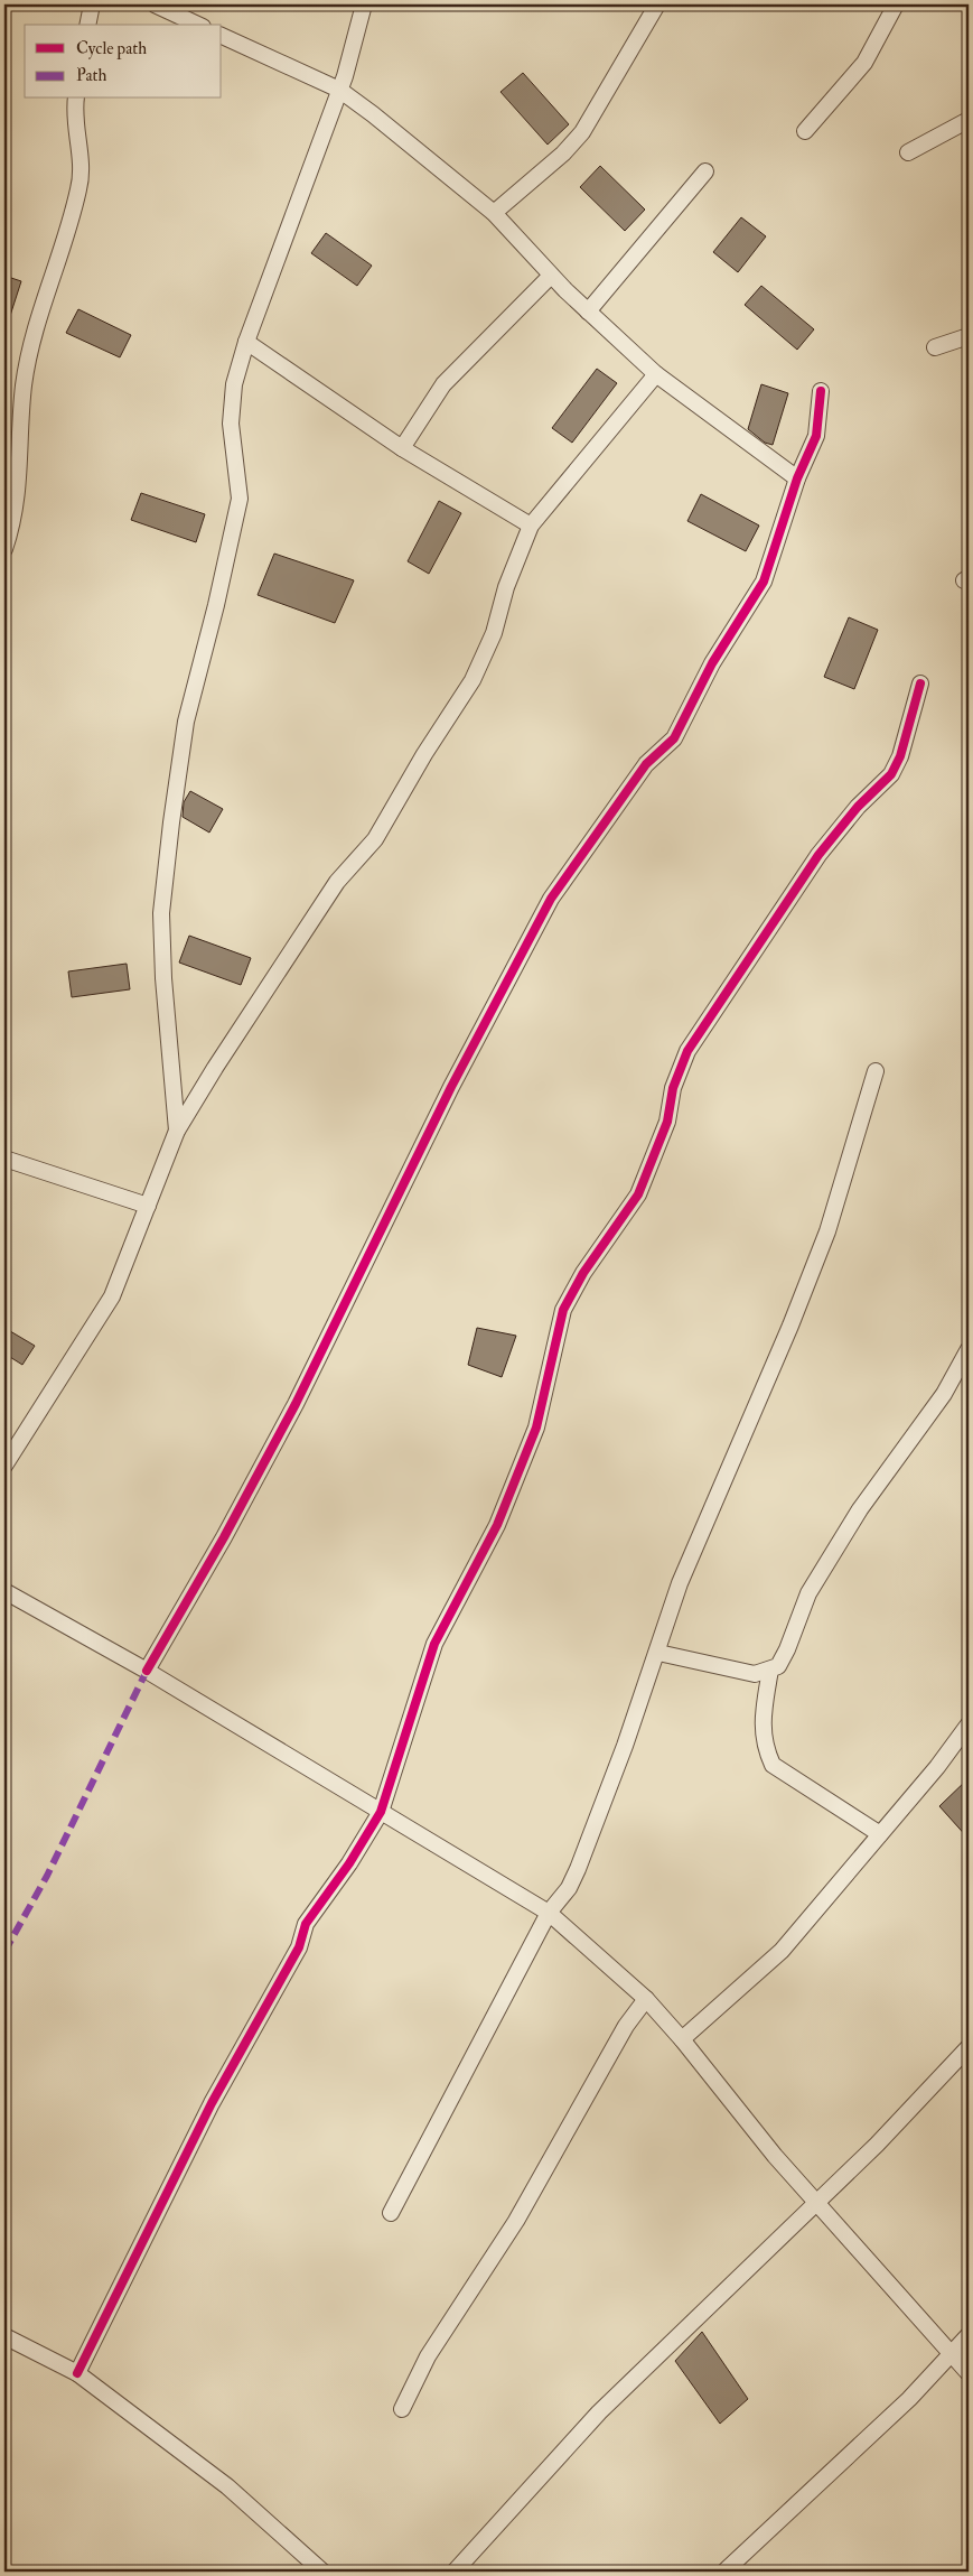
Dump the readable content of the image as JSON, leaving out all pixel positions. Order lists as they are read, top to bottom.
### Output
{
  "legend": ["Cycle path", "Path"]
}
